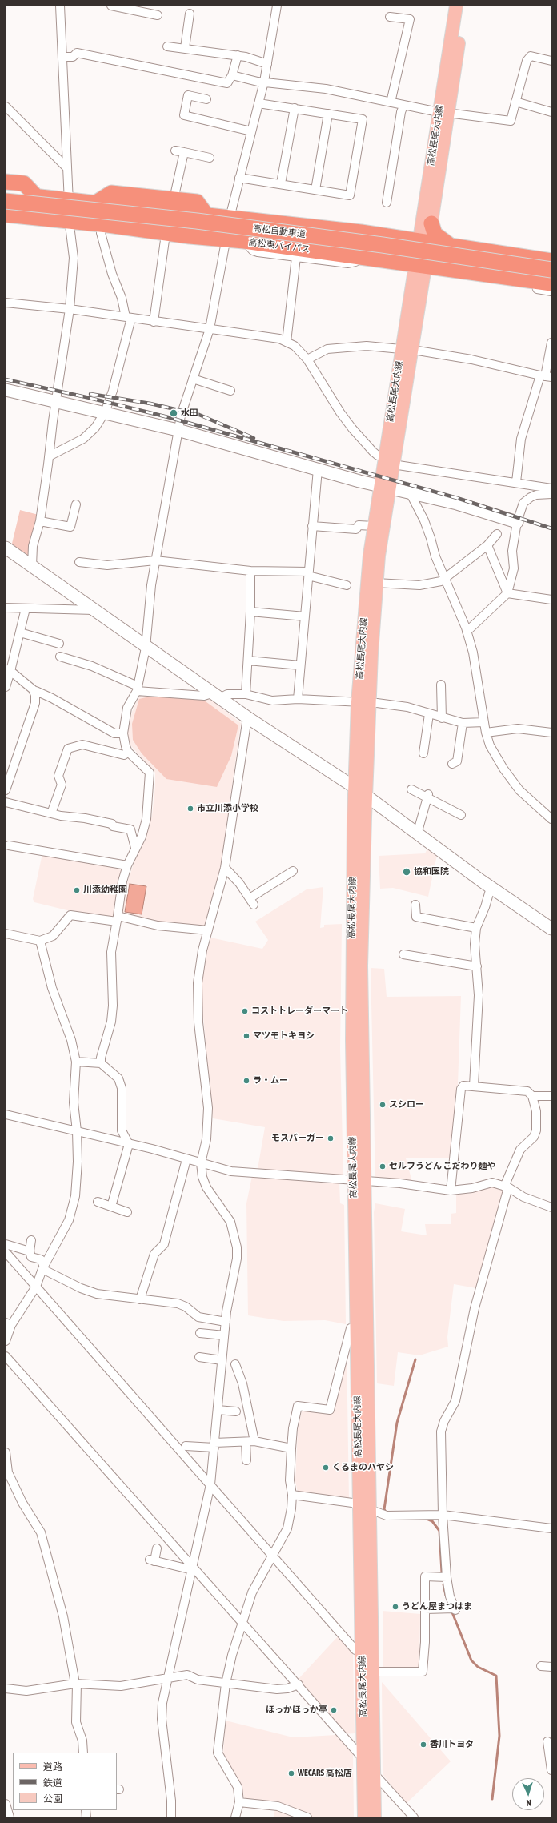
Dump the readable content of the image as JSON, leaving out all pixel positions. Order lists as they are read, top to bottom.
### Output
{
  "streets": {
    "highway": ["高松自動車道", "高松東バイパス"],
    "main road": ["高松長尾大内線"]
  },
  "crossings": [
    ["高松長尾大内線", "高松東バイパス"]
  ],
  "places": [
    "水田",
    "市立川添小学校",
    "協和医院",
    "川添幼稚園",
    "コストトレーダーマート",
    "マツモトキヨシ",
    "ラ・ムー",
    "スシロー",
    "モスバーガー",
    "セルフうどん こだわり麺や",
    "くるまのハヤシ",
    "うどん屋まつはま",
    "ほっかほっか亭",
    "香川トヨタ",
    "WECARS 高松店"
  ],
  "legend": ["道路", "鉄道", "公園"],
  "north": "bottom"
}
